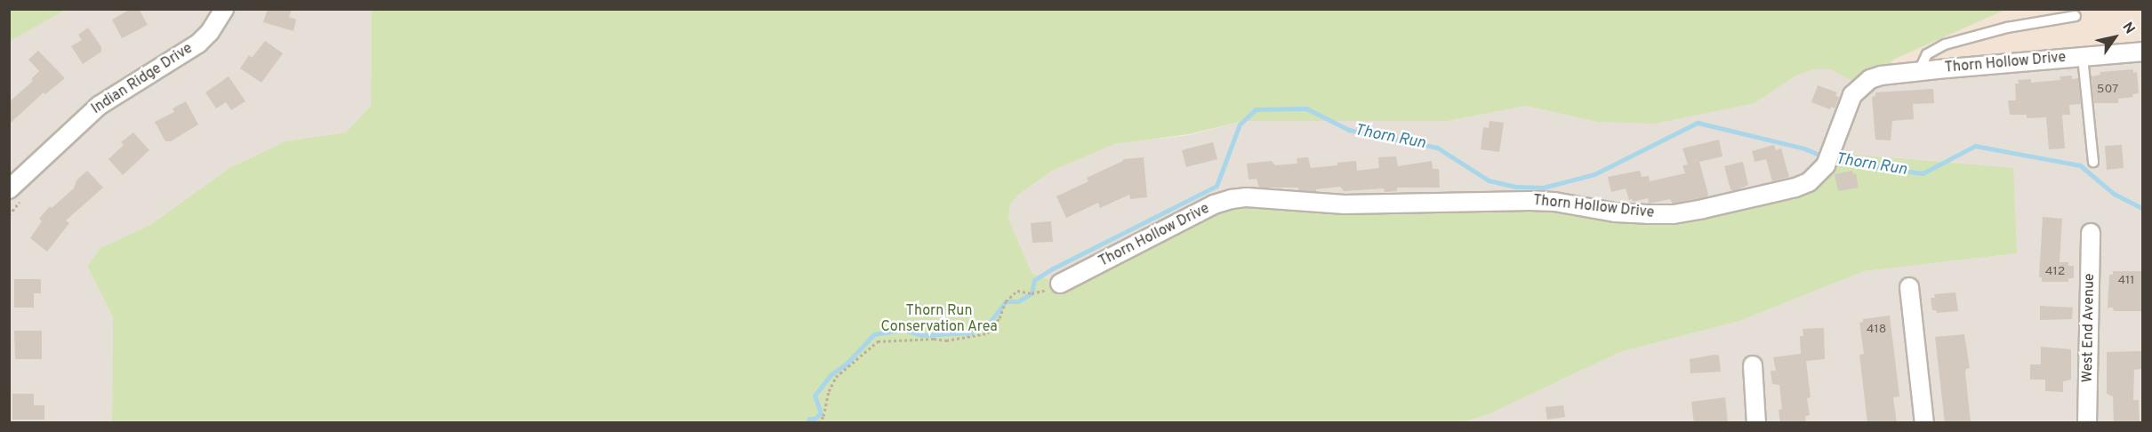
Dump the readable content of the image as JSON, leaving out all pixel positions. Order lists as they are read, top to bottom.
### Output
{
  "streets": {
    "street": ["Thorn Hollow Drive", "Indian Ridge Drive", "West End Avenue"]
  },
  "water": ["Thorn Run"],
  "parks": ["Thorn Run Conservation Area"],
  "house_numbers": [
    "507",
    "412",
    "411",
    "418"
  ],
  "north": "top right"
}
